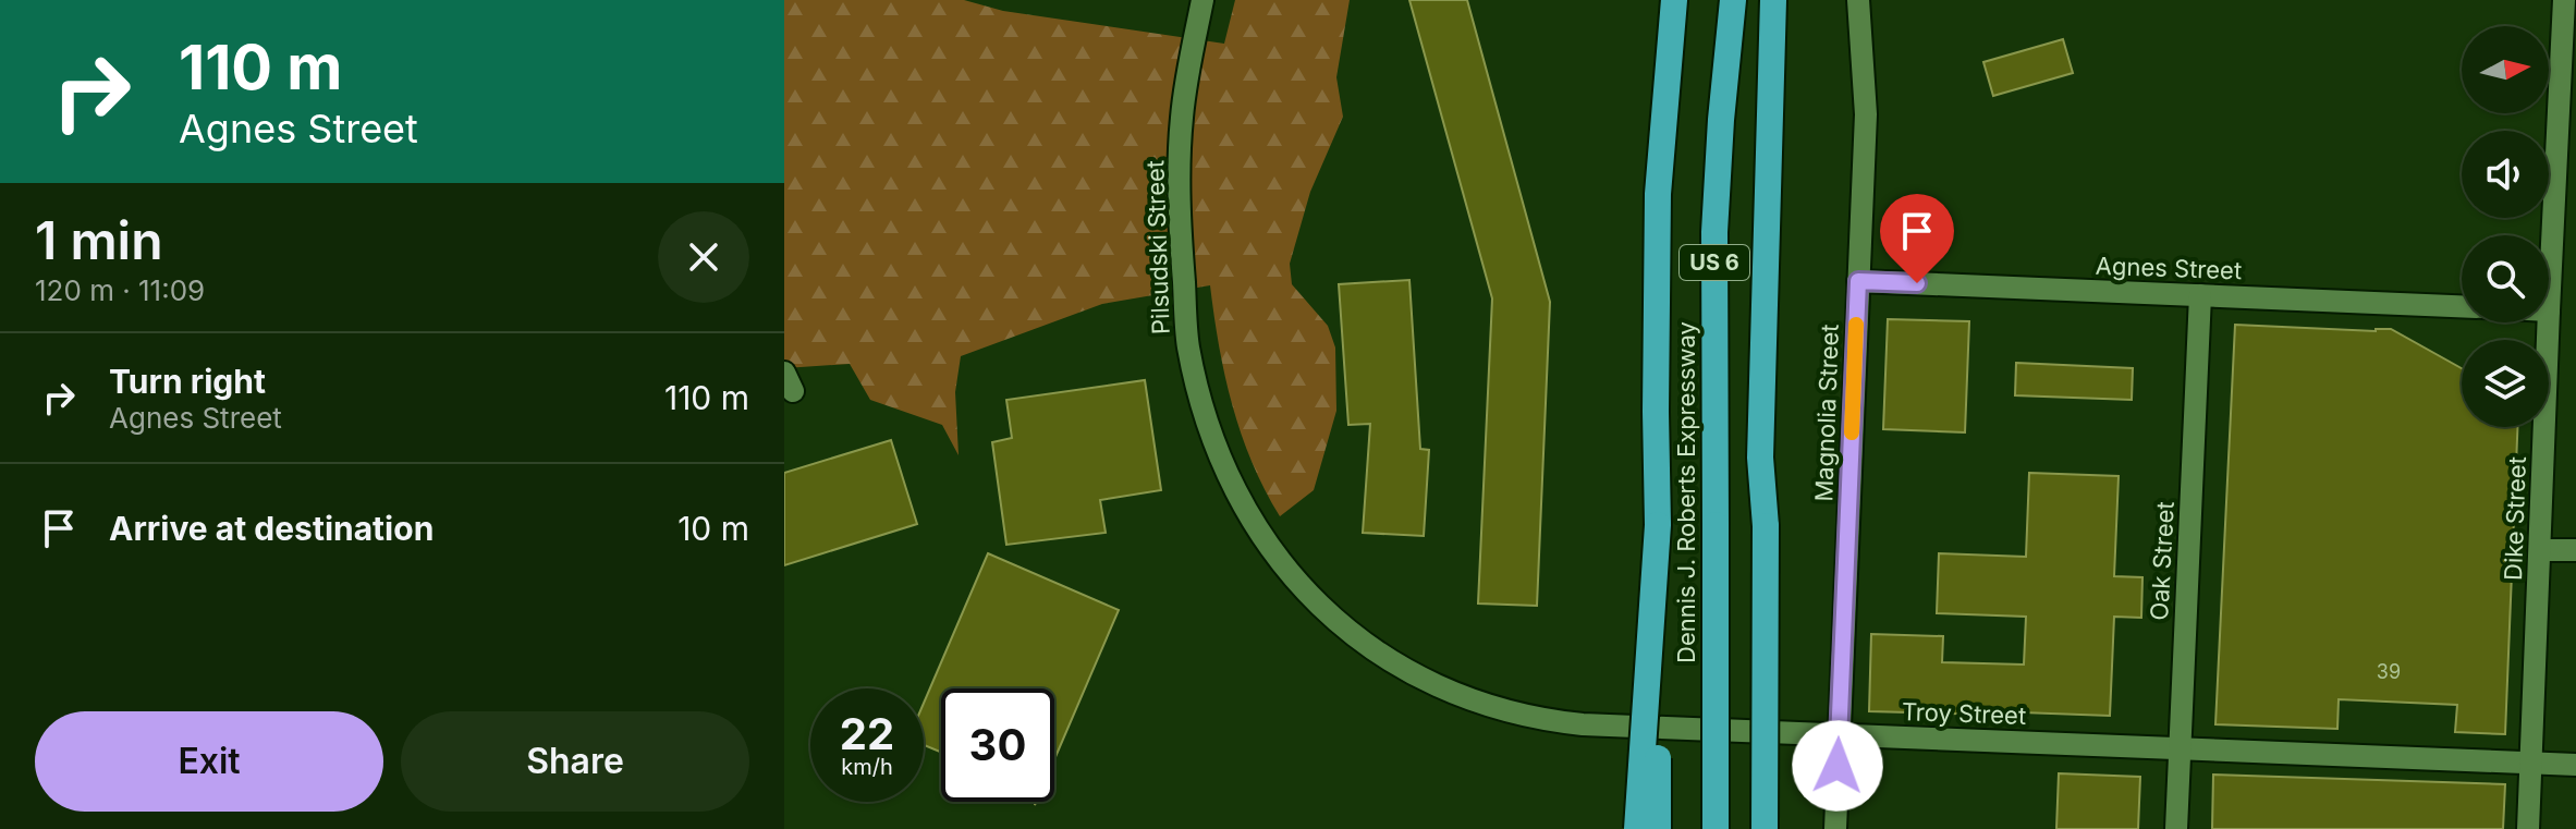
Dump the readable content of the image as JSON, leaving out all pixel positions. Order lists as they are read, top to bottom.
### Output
{
  "streets": {
    "highway": ["US 6", "Dennis J. Roberts Expressway"],
    "street": [
      "Pilsudski Street",
      "Agnes Street",
      "Magnolia Street",
      "Dike Street",
      "Oak Street",
      "Troy Street"
    ]
  },
  "crossings": [
    ["Pilsudski Street", "Troy Street"],
    ["Agnes Street", "Magnolia Street"],
    ["Agnes Street", "Oak Street"],
    ["Magnolia Street", "Troy Street"],
    ["Dike Street", "Troy Street"],
    ["Oak Street", "Troy Street"]
  ],
  "house_numbers": ["39"],
  "north": "right",
  "page": {
    "turn": ["110 m", "Agnes Street"],
    "heading": ["1 min", "120 m · 11:09"],
    "list": [
      {
        "name": "Turn right",
        "note": "Agnes Street",
        "value": "110 m"
      },
      {
        "name": "Arrive at destination",
        "value": "10 m"
      }
    ],
    "speed": "22 km/h",
    "limit": "30",
    "buttons": ["Exit", "Share"]
  }
}
